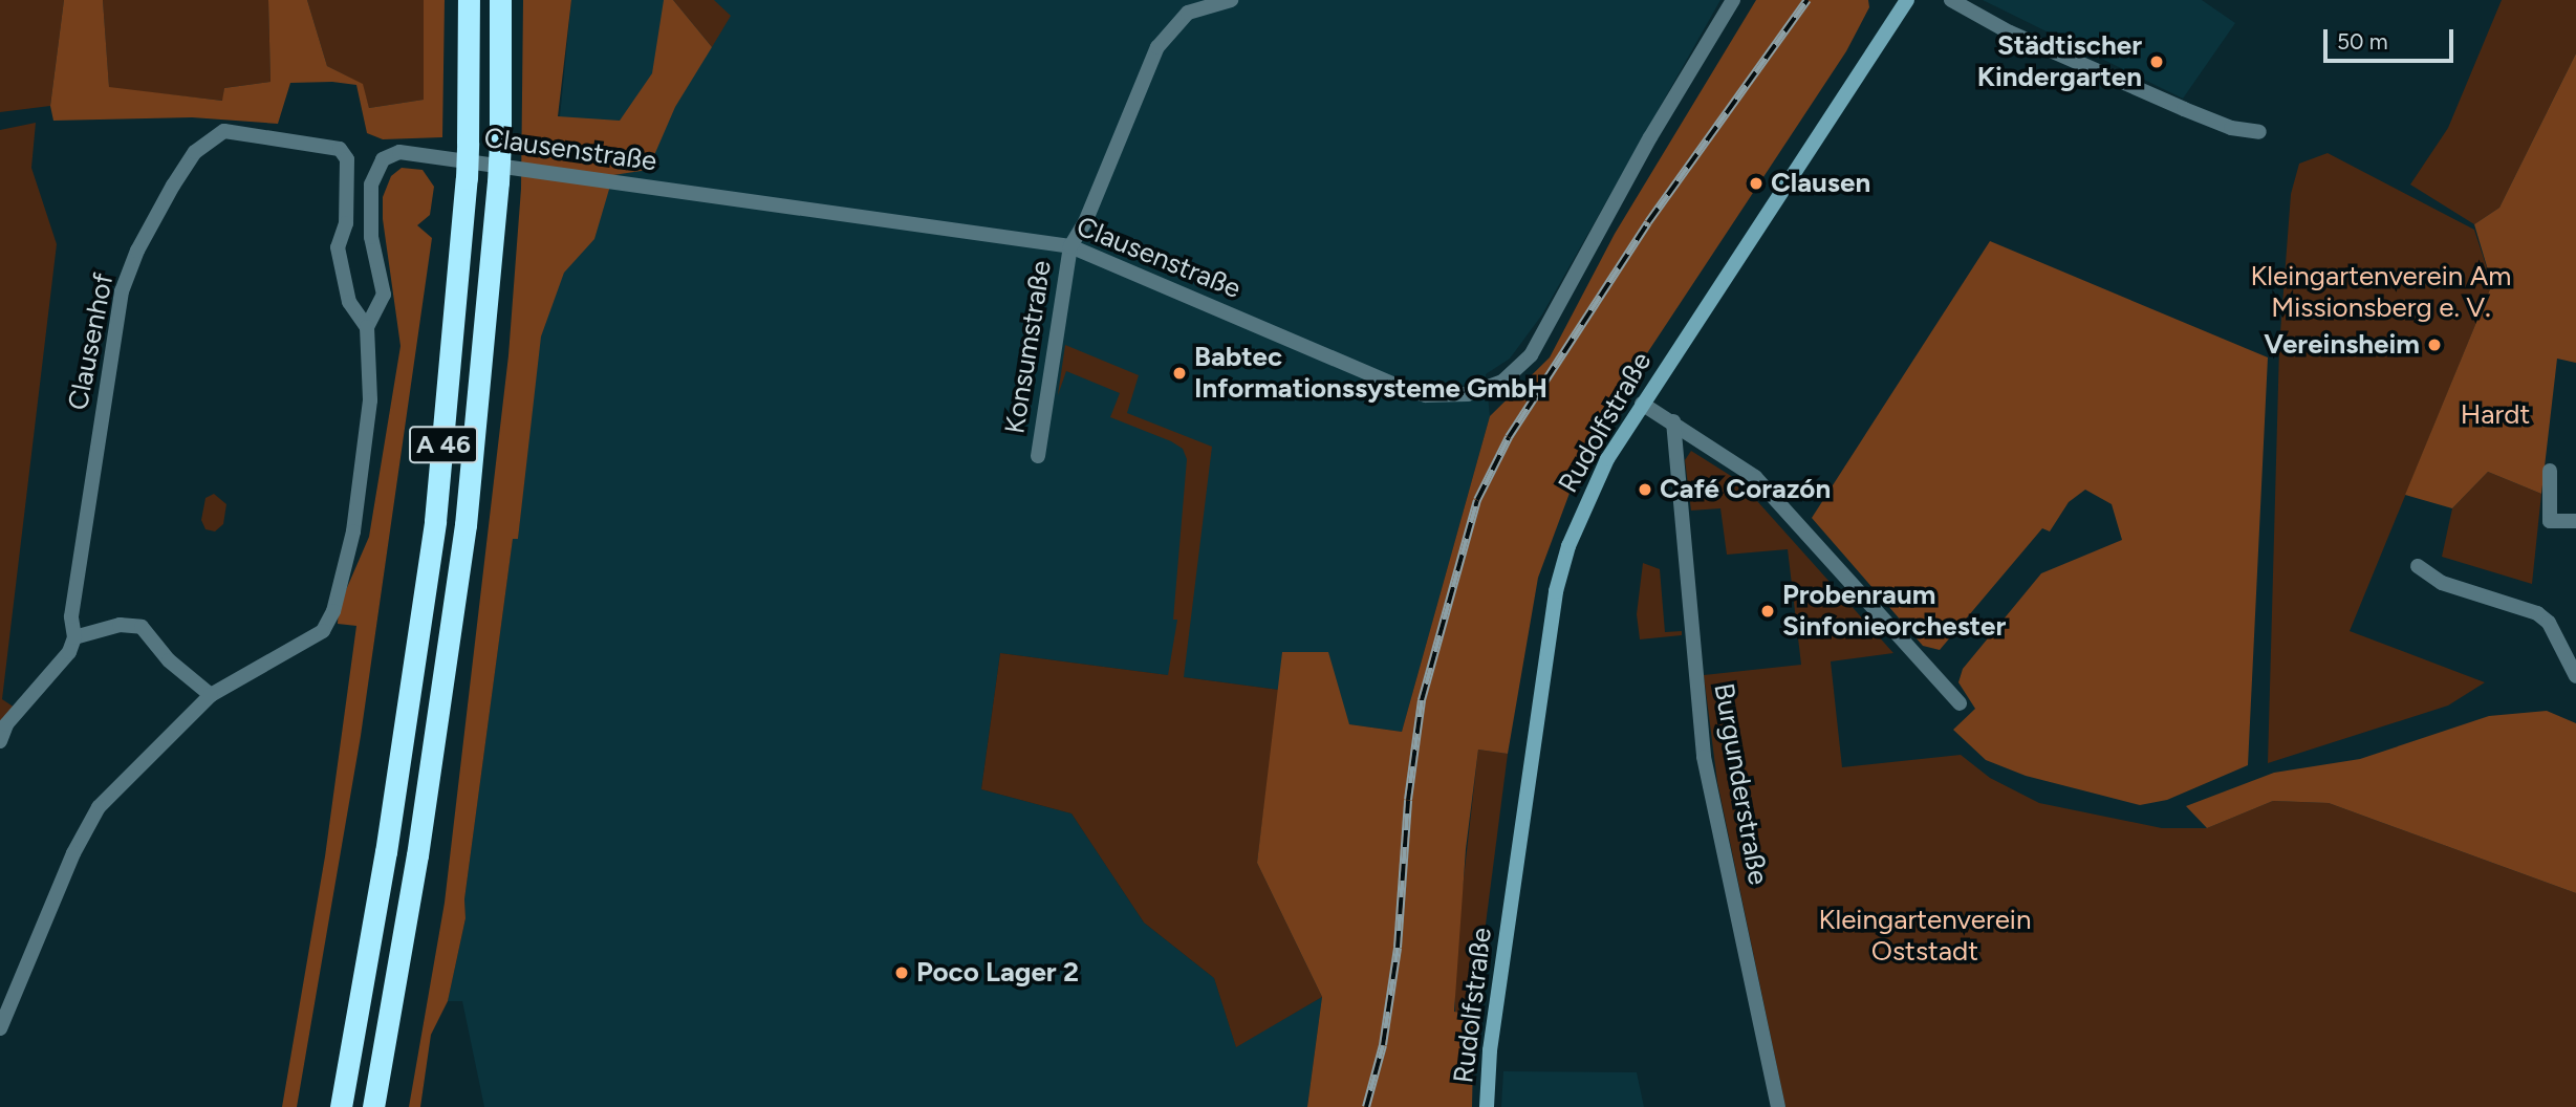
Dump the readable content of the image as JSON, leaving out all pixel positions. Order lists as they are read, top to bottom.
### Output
{
  "streets": {
    "highway": ["A 46"],
    "street": [
      "Clausenstraße",
      "Clausenhof",
      "Konsumstraße",
      "Rudolfstraße",
      "Burgunderstraße"
    ]
  },
  "crossings": [
    ["Clausenstraße", "Clausenhof"],
    ["Clausenstraße", "Konsumstraße"]
  ],
  "parks": ["Kleingartenverein Am Missionsberg e. V.", "Hardt", "Kleingartenverein Oststadt"],
  "places": [
    "Städtischer Kindergarten",
    "Clausen",
    "Vereinsheim",
    "Babtec Informationssysteme GmbH",
    "Café Corazón",
    "Probenraum Sinfonieorchester",
    "Poco Lager 2"
  ],
  "scale_bar": "50 m"
}
